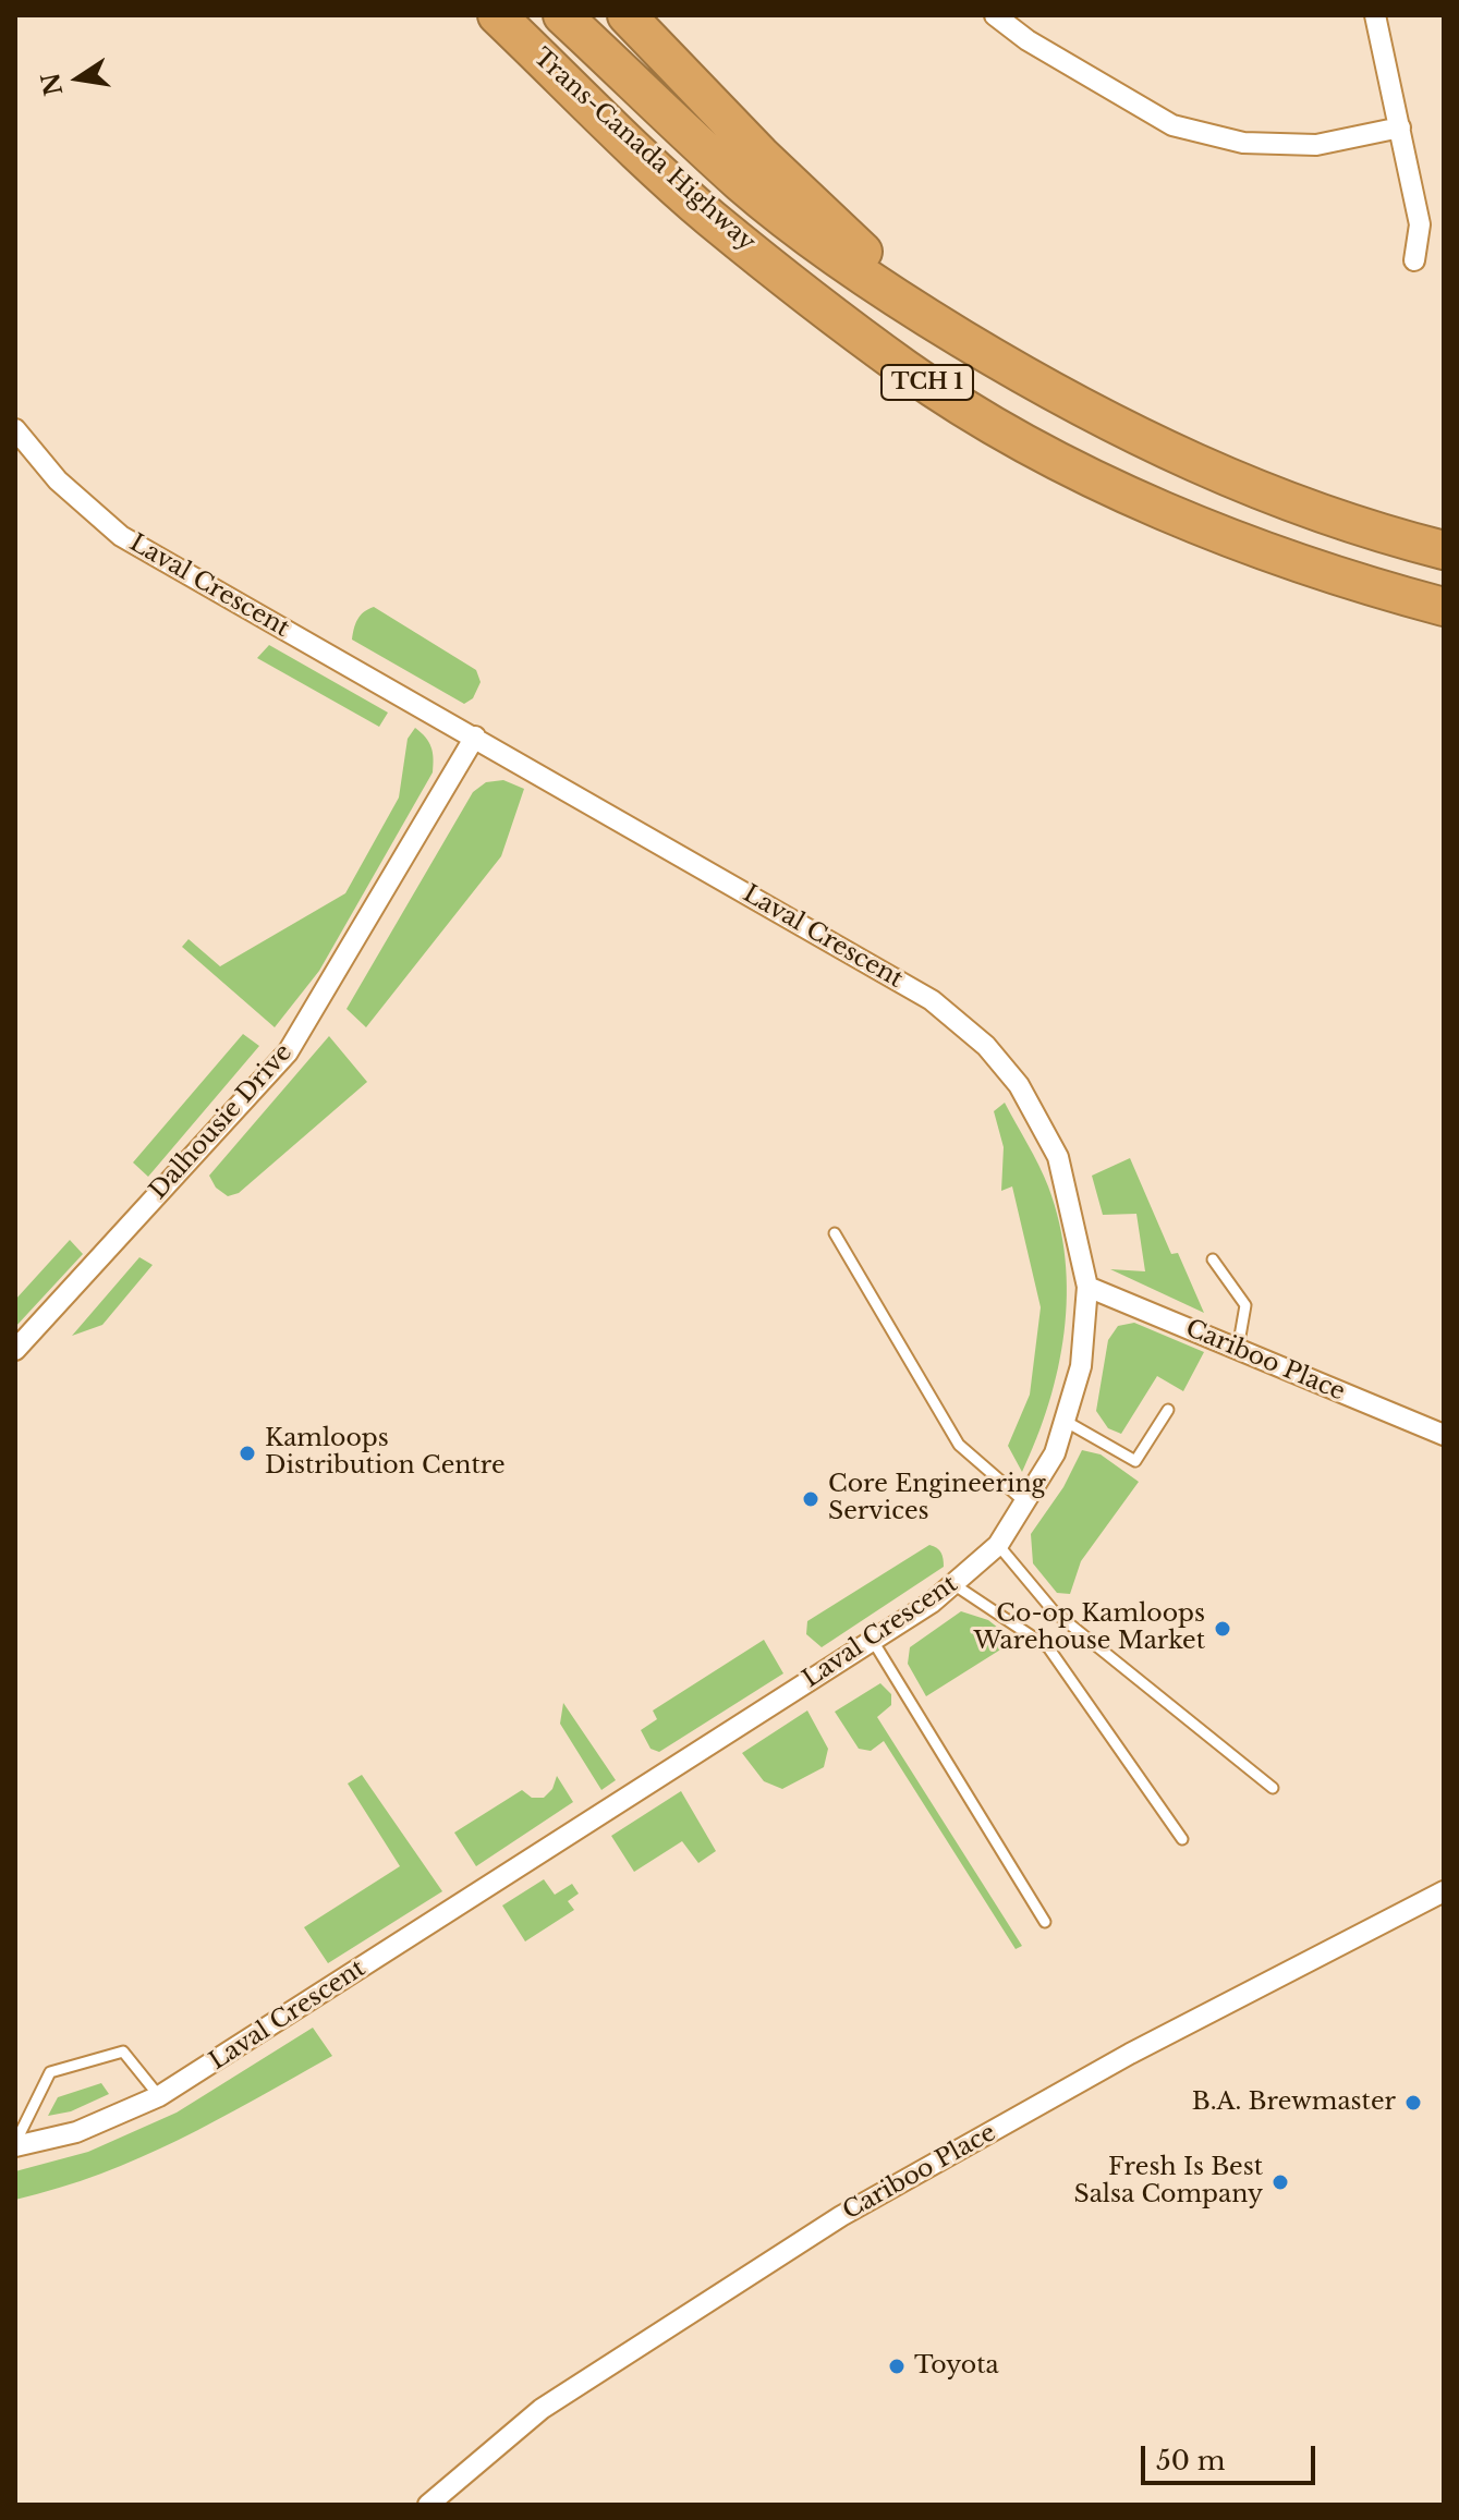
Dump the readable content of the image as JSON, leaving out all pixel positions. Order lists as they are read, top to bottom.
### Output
{
  "streets": {
    "highway": ["Trans-Canada Highway", "TCH 1"],
    "street": ["Laval Crescent", "Dalhousie Drive", "Cariboo Place"]
  },
  "crossings": [
    ["Laval Crescent", "Dalhousie Drive"],
    ["Laval Crescent", "Cariboo Place"]
  ],
  "places": [
    "Kamloops Distribution Centre",
    "Core Engineering Services",
    "Co-op Kamloops Warehouse Market",
    "B.A. Brewmaster",
    "Fresh Is Best Salsa Company",
    "Toyota"
  ],
  "scale_bar": "50 m",
  "north": "left"
}
